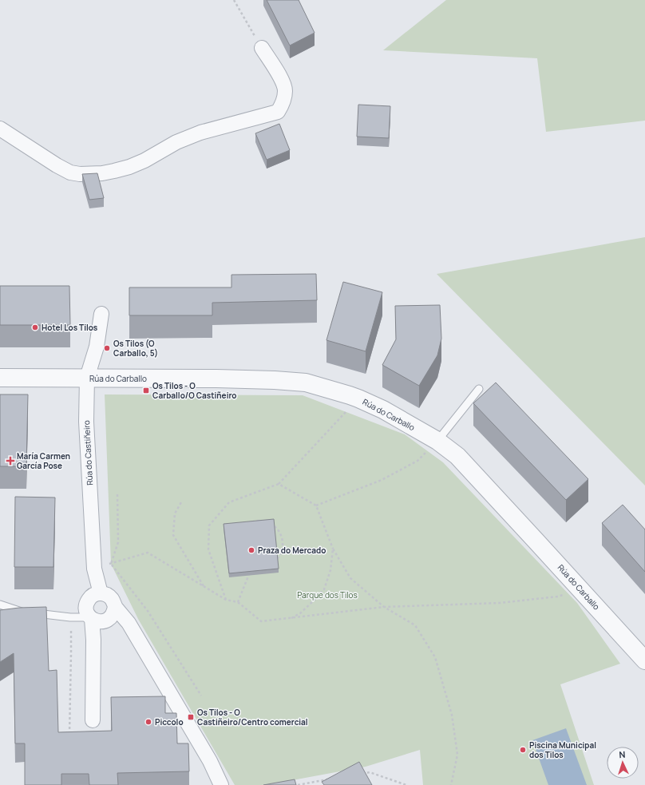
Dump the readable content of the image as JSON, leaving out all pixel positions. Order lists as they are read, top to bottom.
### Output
{
  "streets": {
    "street": ["Rúa do Carballo", "Rúa do Castiñeiro"]
  },
  "crossings": [
    ["Rúa do Carballo", "Rúa do Castiñeiro"]
  ],
  "parks": ["Parque dos Tilos"],
  "places": {
    "other": [
      "Hotel Los Tilos",
      "Os Tilos (O Carballo, 5)",
      "Praza do Mercado",
      "Piccolo",
      "Piscina Municipal dos Tilos"
    ],
    "transit": ["Os Tilos - O Carballo/O Castiñeiro", "Os Tilos - O Castiñeiro/Centro comercial"],
    "health": ["María Carmen García Pose"]
  },
  "north": "top"
}
